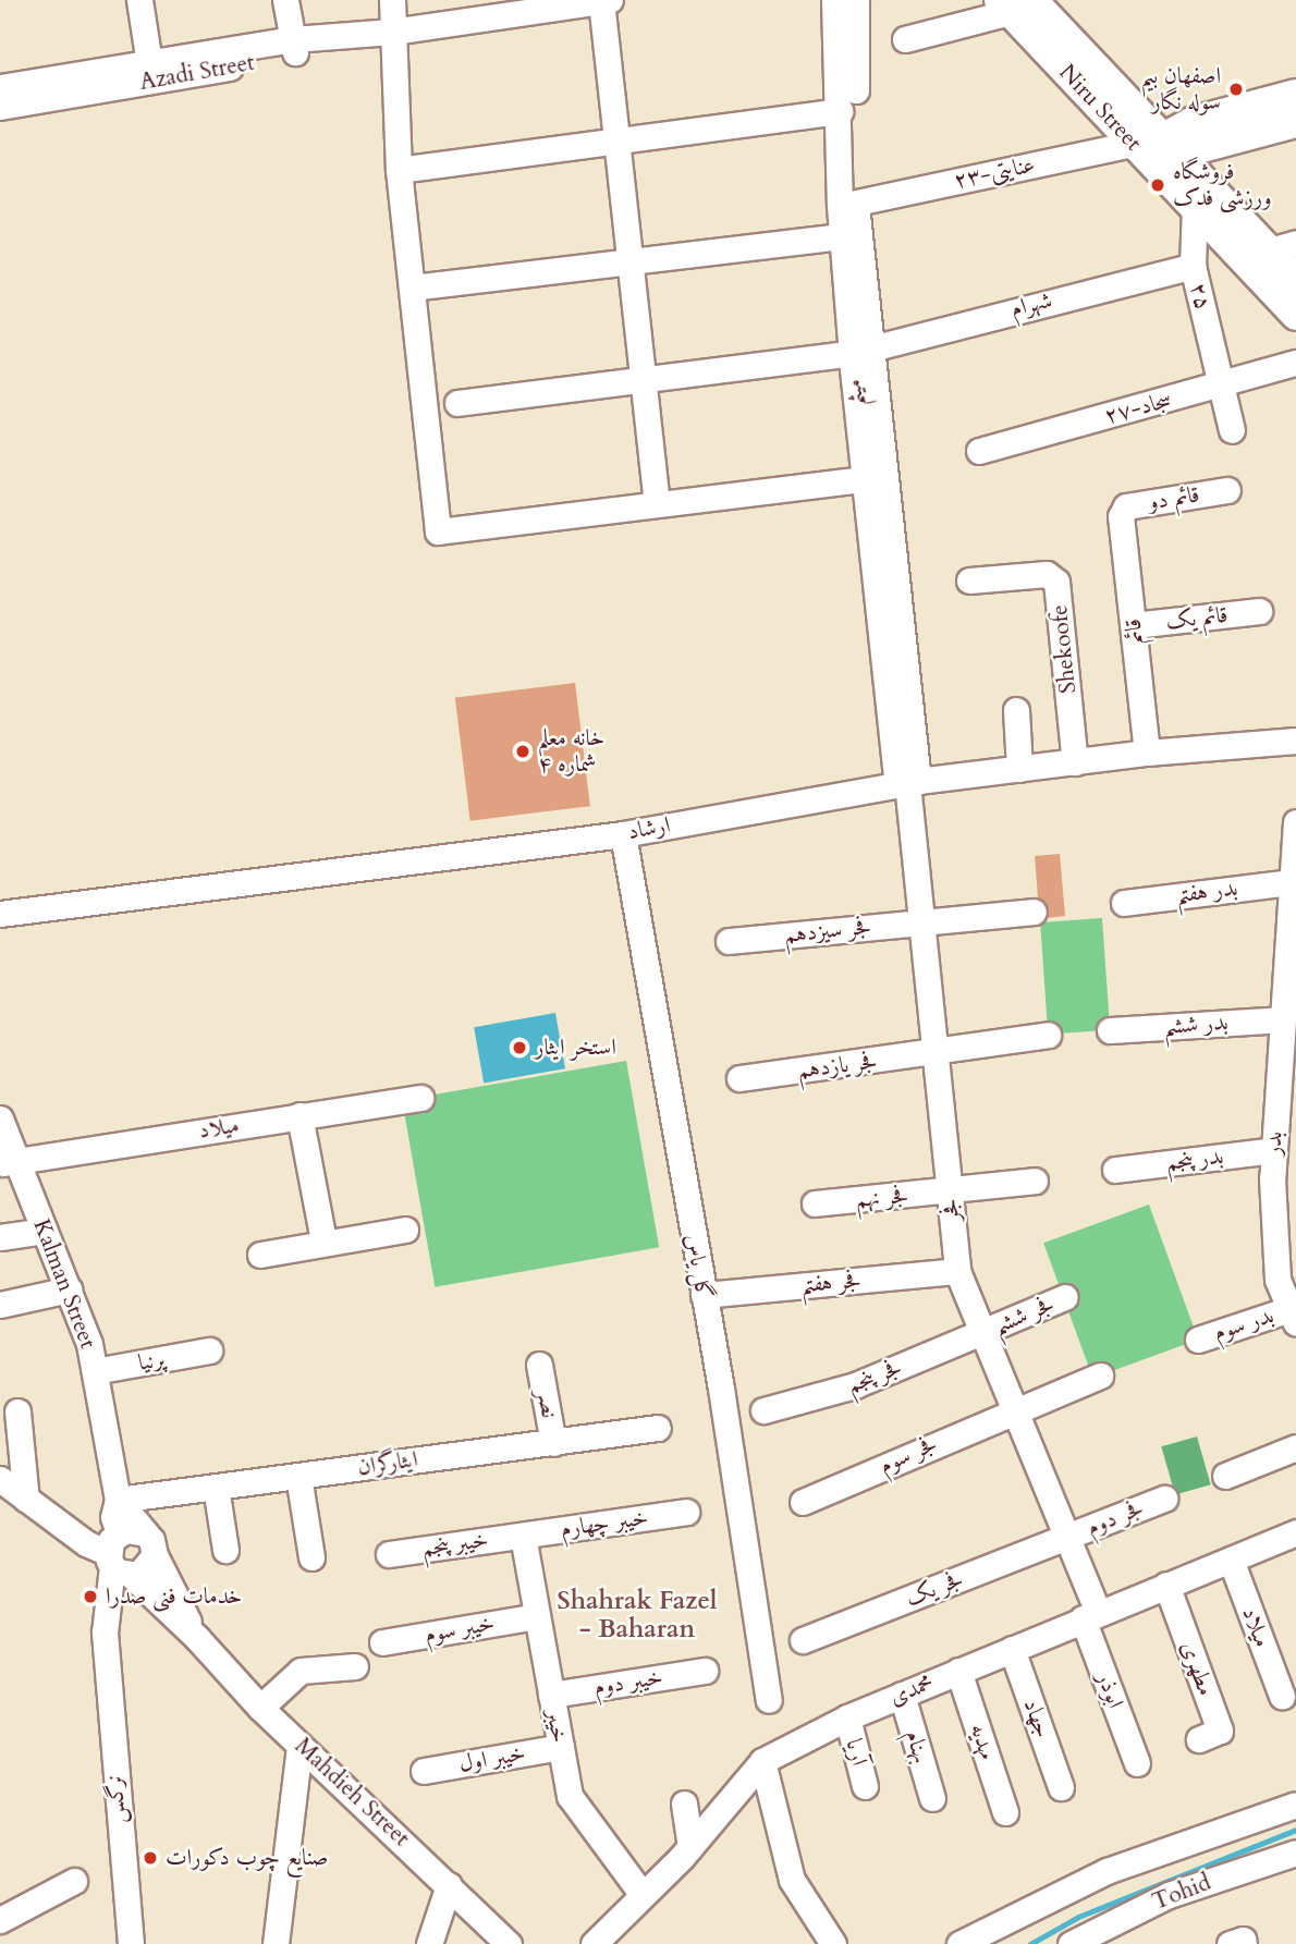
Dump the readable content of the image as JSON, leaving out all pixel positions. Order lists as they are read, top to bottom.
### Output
{
  "streets": {
    "main road": ["Niru Street"],
    "street": [
      "Azadi Street",
      "۲۳-عنایتی",
      "۲۵",
      "شهرام",
      "میثم",
      "۲۷-سجاد",
      "قائم دو",
      "قائم یک",
      "قائم",
      "Shekoofe",
      "ارشاد",
      "بدر هفتم",
      "فجر سیزدهم",
      "بدر ششم",
      "فجر یازدهم",
      "میلاد",
      "بدر",
      "بدر پنجم",
      "فجر نهم",
      "فجر",
      "گل یاس",
      "فجر هفتم",
      "Kalman Street",
      "فجر ششم",
      "بدر سوم",
      "پرنیا",
      "فجر پنجم",
      "نصر",
      "فجر سوم",
      "ایثارگران",
      "فجر دوم",
      "خیبر چهارم",
      "خیبر پنجم",
      "فجر یک",
      "خیبر سوم",
      "مطهری",
      "خیبر دوم",
      "محمدی",
      "ابوذر",
      "جهاد",
      "خیبر",
      "مهدیه",
      "بهنام",
      "آریا",
      "خیبر اول",
      "Mahdieh Street",
      "نرگس",
      "Tohid"
    ]
  },
  "crossings": [
    ["Niru Street", "۲۳-عنایتی"],
    ["Niru Street", "۲۵"],
    ["۲۳-عنایتی", "میثم"],
    ["۲۵", "شهرام"],
    ["۲۵", "۲۷-سجاد"],
    ["شهرام", "میثم"],
    ["میثم", "ارشاد"],
    ["میثم", "فجر"],
    ["قائم دو", "قائم"],
    ["قائم یک", "قائم"],
    ["قائم", "ارشاد"],
    ["Shekoofe", "ارشاد"],
    ["ارشاد", "فجر"],
    ["ارشاد", "گل یاس"],
    ["بدر هفتم", "بدر"],
    ["فجر سیزدهم", "فجر"],
    ["بدر ششم", "بدر"],
    ["فجر یازدهم", "فجر"],
    ["میلاد", "Kalman Street"],
    ["میلاد", "محمدی"],
    ["بدر", "بدر پنجم"],
    ["بدر", "بدر سوم"],
    ["فجر نهم", "فجر"],
    ["فجر", "فجر هفتم"],
    ["فجر", "فجر ششم"],
    ["فجر", "فجر پنجم"],
    ["فجر", "فجر سوم"],
    ["فجر", "فجر دوم"],
    ["فجر", "فجر یک"],
    ["فجر", "محمدی"],
    ["فجر", "ابوذر"],
    ["گل یاس", "فجر هفتم"],
    ["Kalman Street", "پرنیا"],
    ["Kalman Street", "ایثارگران"],
    ["Kalman Street", "Mahdieh Street"],
    ["Kalman Street", "نرگس"],
    ["فجر ششم", "فجر پنجم"],
    ["نصر", "ایثارگران"],
    ["فجر دوم", "فجر یک"],
    ["خیبر چهارم", "خیبر پنجم"],
    ["خیبر چهارم", "خیبر"],
    ["خیبر پنجم", "خیبر"],
    ["خیبر سوم", "خیبر"],
    ["مطهری", "محمدی"],
    ["خیبر دوم", "خیبر"],
    ["محمدی", "ابوذر"],
    ["محمدی", "جهاد"],
    ["محمدی", "خیبر"],
    ["محمدی", "مهدیه"],
    ["محمدی", "بهنام"],
    ["محمدی", "آریا"],
    ["خیبر", "خیبر اول"],
    ["Mahdieh Street", "نرگس"]
  ],
  "districts": ["Shahrak Fazel - Baharan"],
  "places": [
    "اصفهان بیم سوله نگار",
    "فروشگاه ورزشی فدک",
    "خانه معلم شماره ۴",
    "استخر ایثار",
    "خدمات فنی صدرا",
    "صنایع چوب دکورات"
  ]
}
